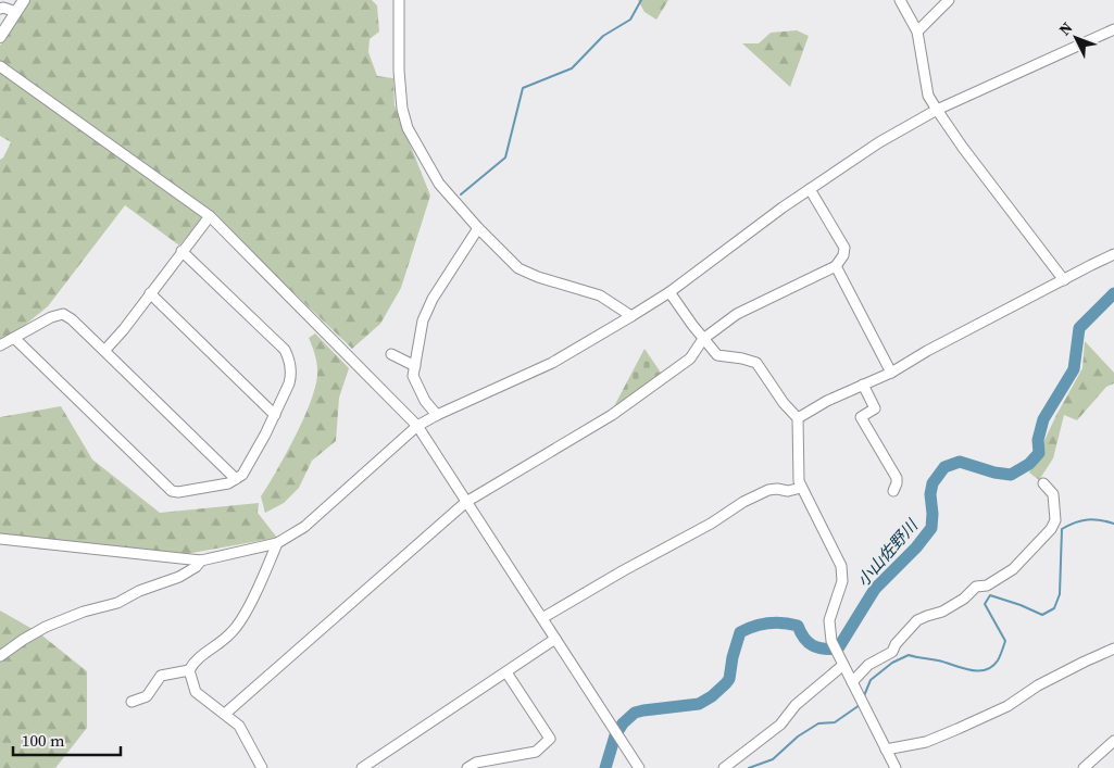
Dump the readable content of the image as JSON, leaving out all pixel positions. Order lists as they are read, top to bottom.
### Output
{
  "water": ["小山佐野川"],
  "scale_bar": "100 m",
  "north": "top left"
}
